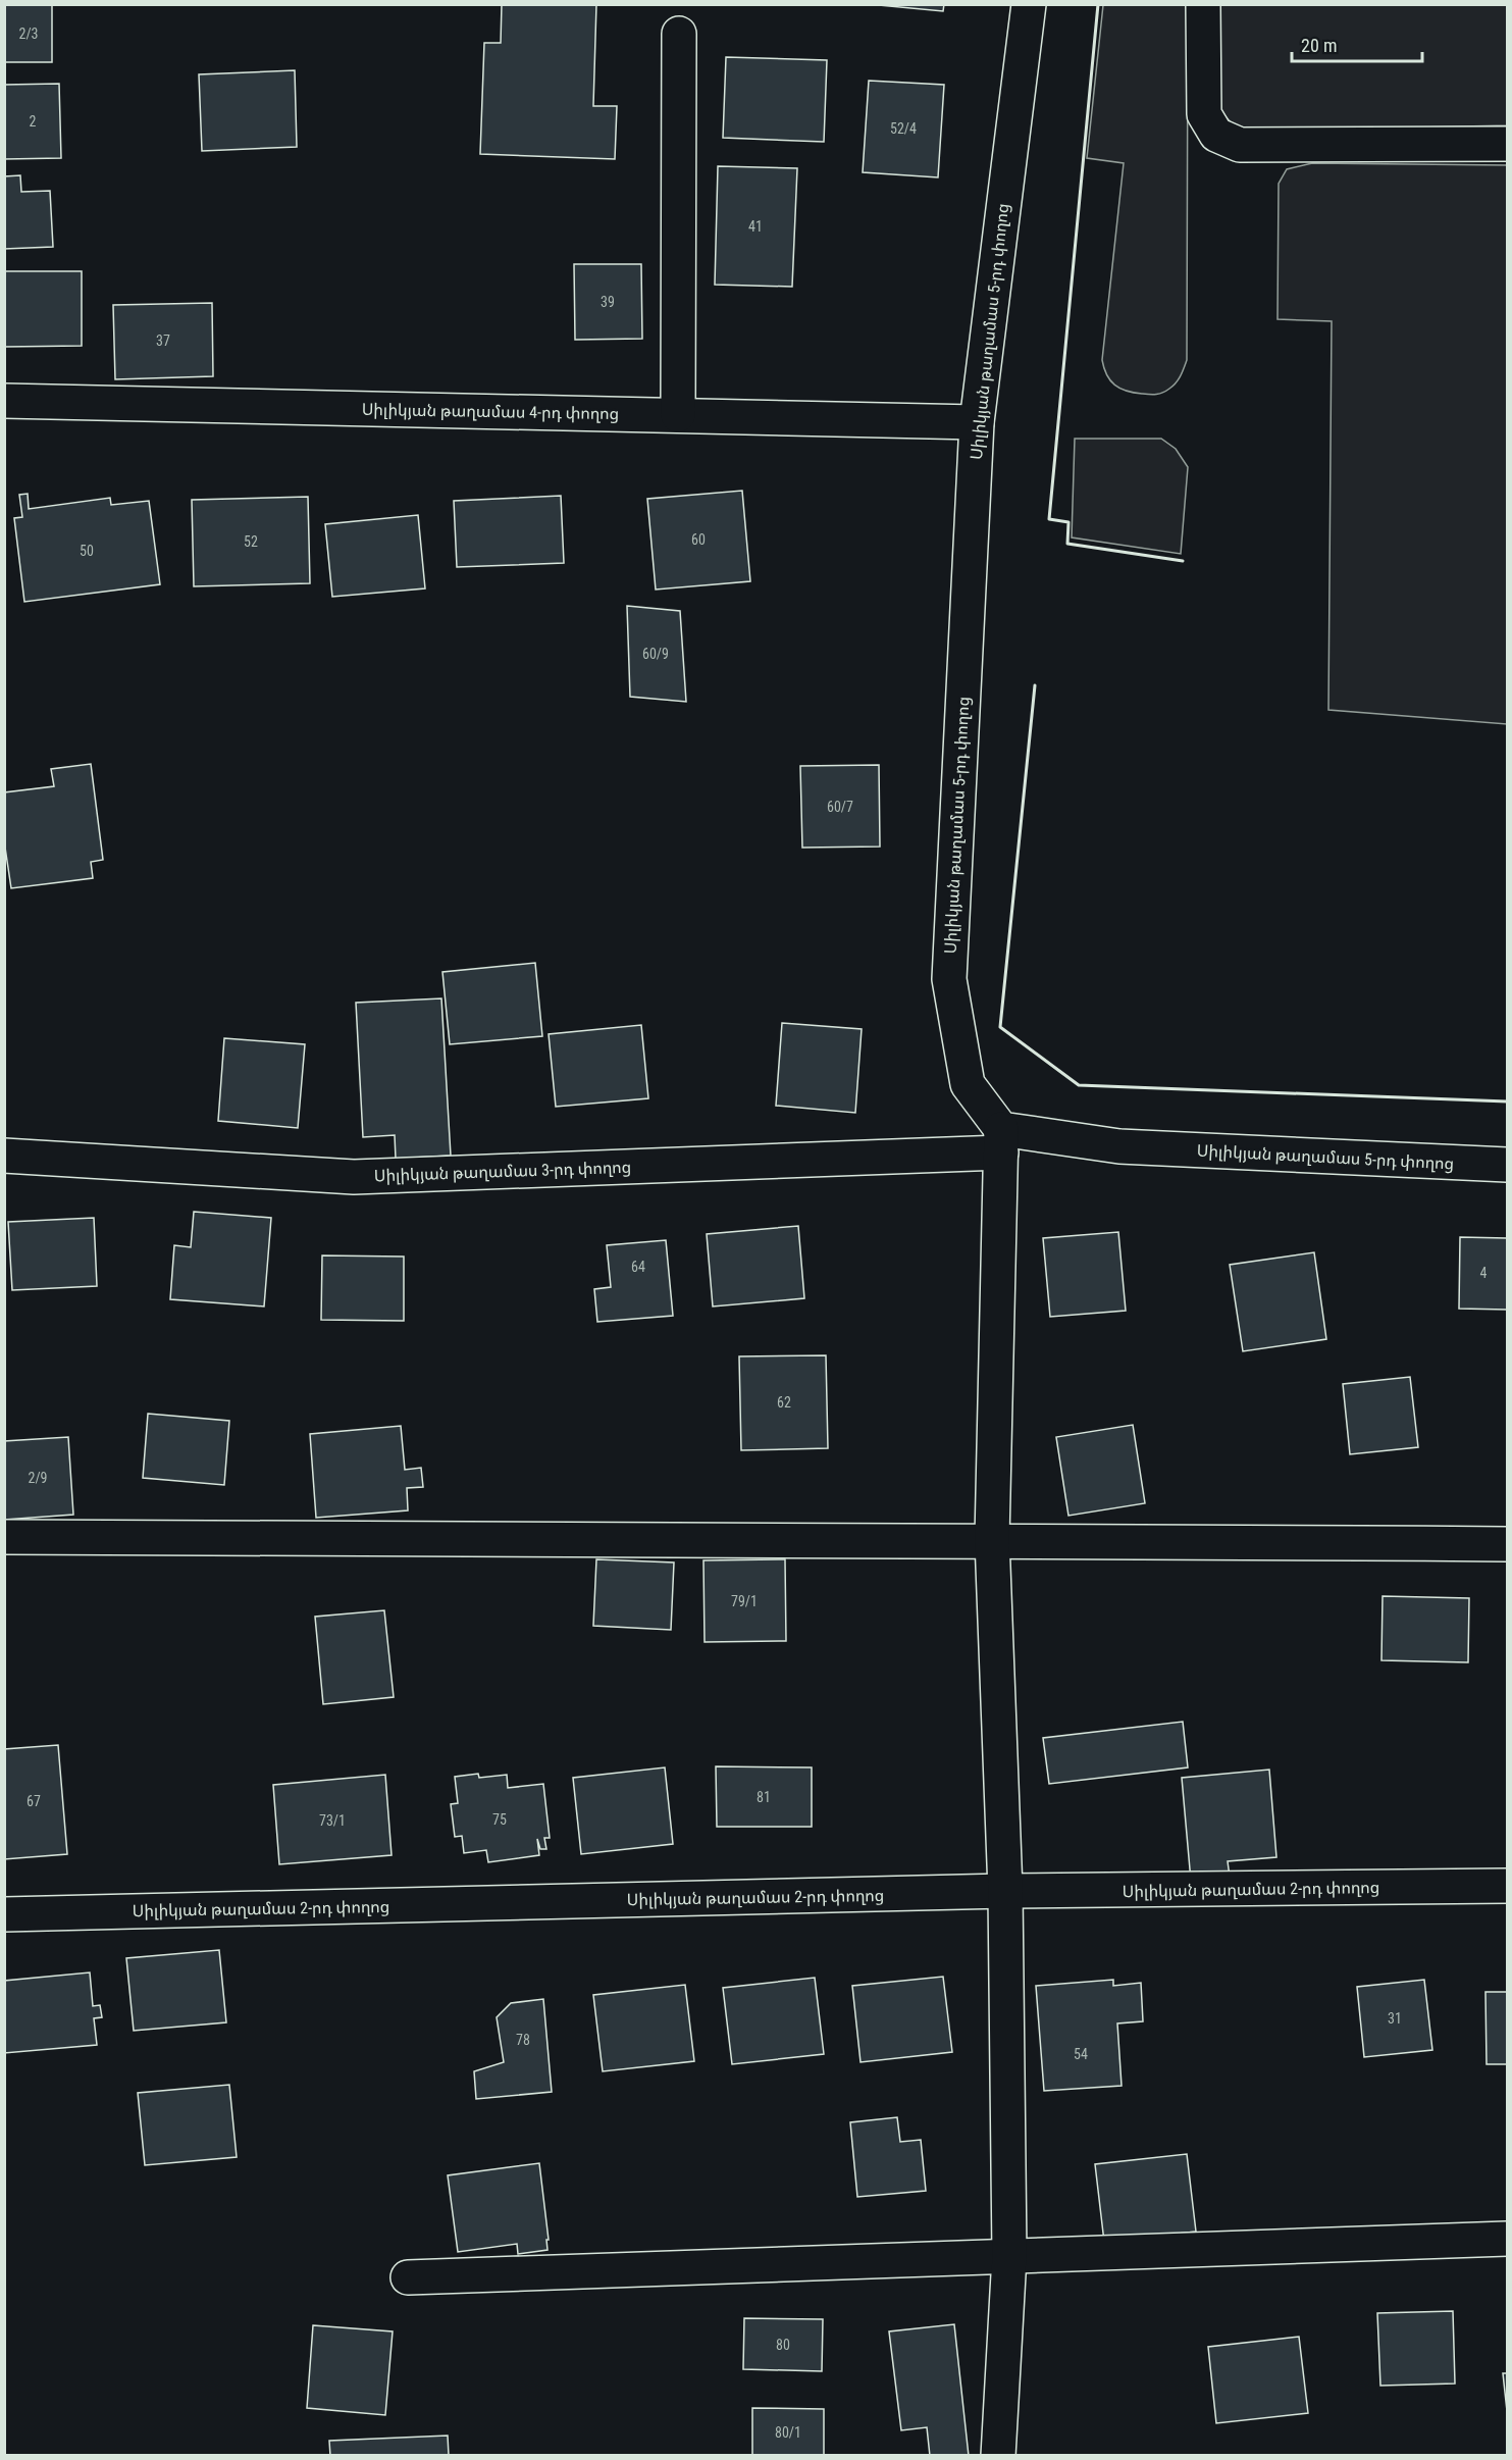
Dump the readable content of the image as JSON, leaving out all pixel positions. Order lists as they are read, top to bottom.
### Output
{
  "streets": {
    "street": [
      "Սիլիկյան թաղամաս 5-րդ փողոց",
      "Սիլիկյան թաղամաս 4-րդ փողոց",
      "Սիլիկյան թաղամաս 3-րդ փողոց",
      "Սիլիկյան թաղամաս 2-րդ փողոց"
    ]
  },
  "crossings": [
    ["Սիլիկյան թաղամաս 5-րդ փողոց", "Սիլիկյան թաղամաս 4-րդ փողոց"],
    ["Սիլիկյան թաղամաս 5-րդ փողոց", "Սիլիկյան թաղամաս 3-րդ փողոց"]
  ],
  "house_numbers": [
    "2/3",
    "2",
    "52/4",
    "41",
    "39",
    "37",
    "60",
    "52",
    "50",
    "60/9",
    "60/7",
    "64",
    "4",
    "62",
    "2/9",
    "79/1",
    "81",
    "67",
    "75",
    "73/1",
    "31",
    "78",
    "54",
    "80",
    "80/1"
  ],
  "scale_bar": "20 m"
}
